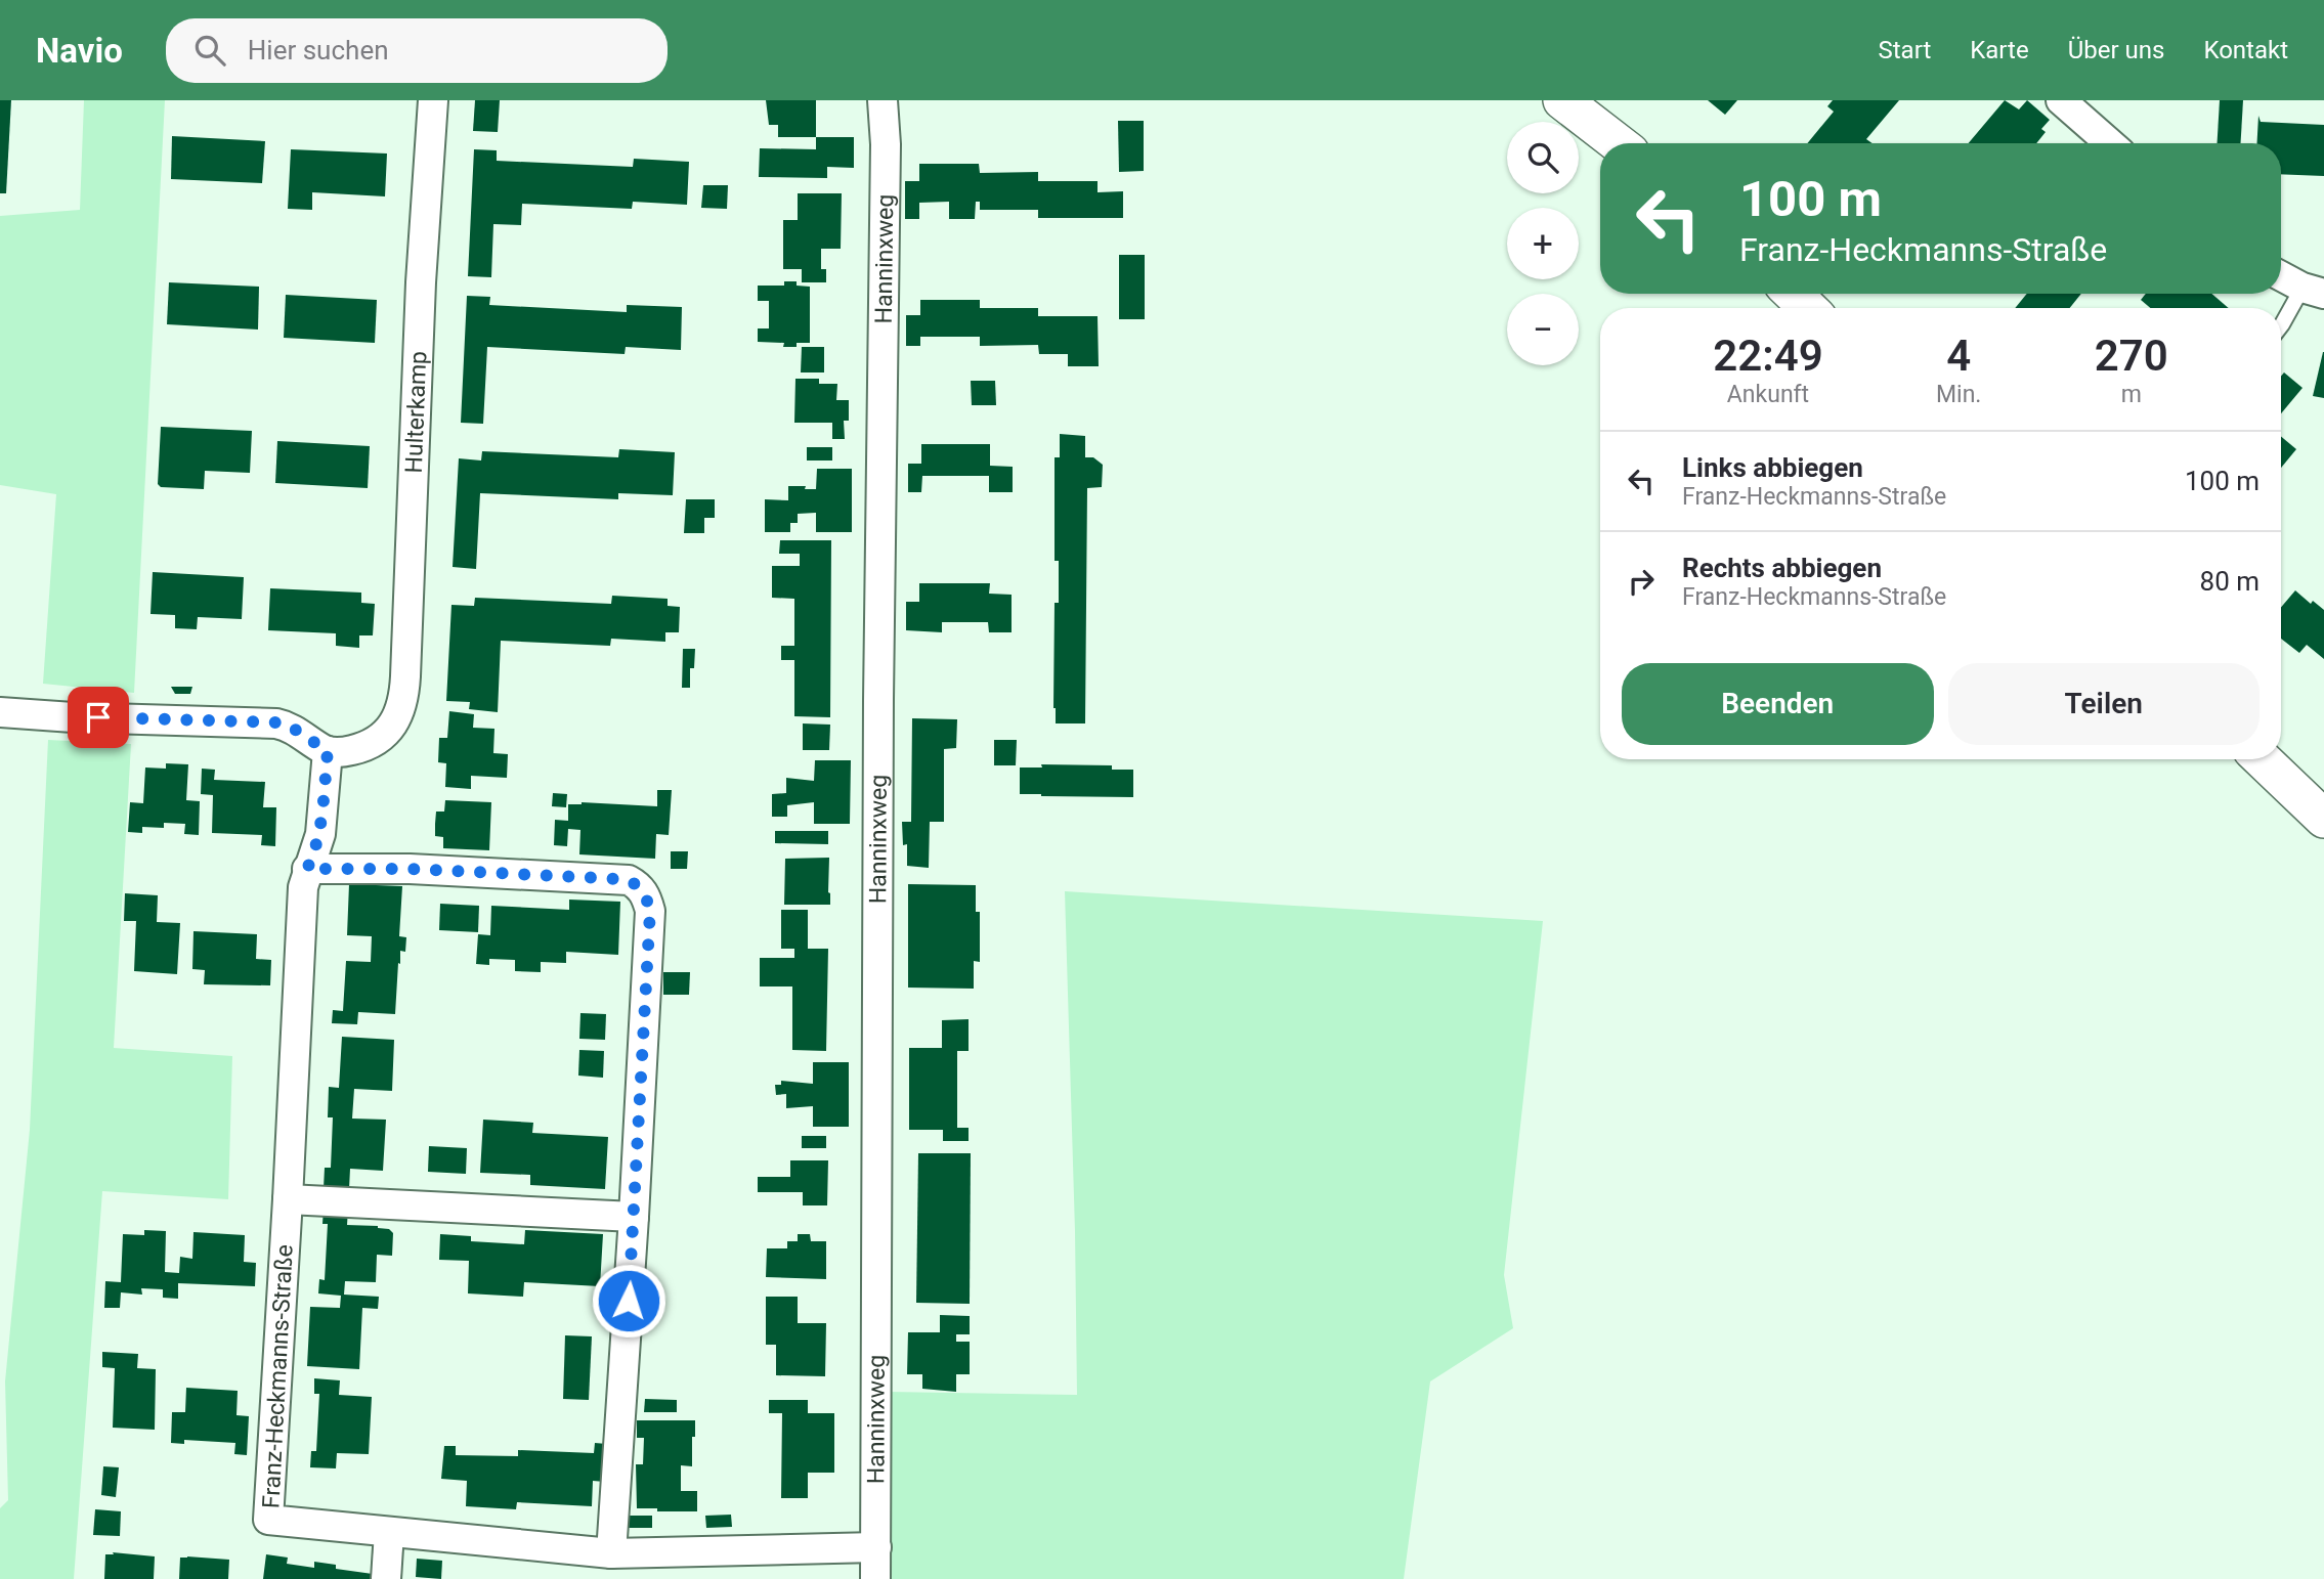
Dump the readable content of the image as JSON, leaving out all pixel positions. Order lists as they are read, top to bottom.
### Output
{
  "streets": {
    "street": ["Hanninxweg", "Hulterkamp", "Franz-Heckmanns-Straße"]
  },
  "crossings": [
    ["Hanninxweg", "Franz-Heckmanns-Straße"],
    ["Hulterkamp", "Franz-Heckmanns-Straße"]
  ],
  "page": {
    "header": "Navio",
    "search": "Hier suchen",
    "nav": [
      "Start",
      "Karte",
      "Über uns",
      "Kontakt"
    ],
    "map_buttons": ["+", "−"],
    "turn": ["100 m", "Franz-Heckmanns-Straße"],
    "eta": [
      "22:49",
      "Ankunft",
      "4",
      "Min.",
      "270",
      "m"
    ],
    "list": [
      {
        "name": "Links abbiegen",
        "note": "Franz-Heckmanns-Straße",
        "value": "100 m"
      },
      {
        "name": "Rechts abbiegen",
        "note": "Franz-Heckmanns-Straße",
        "value": "80 m"
      }
    ],
    "buttons": ["Beenden", "Teilen"]
  }
}
